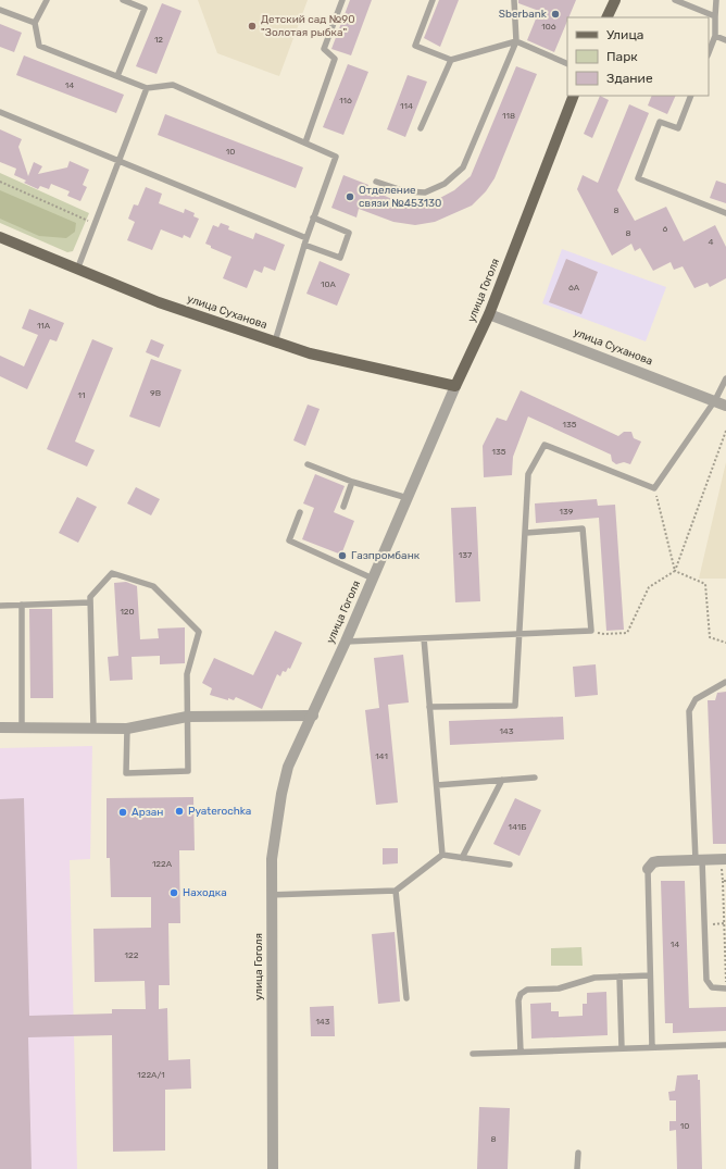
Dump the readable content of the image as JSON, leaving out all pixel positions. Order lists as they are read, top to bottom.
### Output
{
  "streets": {
    "main road": ["улица Гоголя", "улица Суханова"]
  },
  "crossings": [
    ["улица Гоголя", "улица Суханова"]
  ],
  "places": [
    "Sberbank",
    "Детский сад №90 \"Золотая рыбка\"",
    "Отделение связи №453130",
    "Газпромбанк",
    "Pyaterochka",
    "Арзан",
    "Находка"
  ],
  "house_numbers": [
    "106",
    "12",
    "14",
    "116",
    "114",
    "118",
    "10",
    "8",
    "6",
    "8",
    "4",
    "10А",
    "6А",
    "11А",
    "9В",
    "11",
    "135",
    "135",
    "139",
    "137",
    "120",
    "143",
    "141",
    "141Б",
    "122А",
    "14",
    "122",
    "143",
    "122А/1",
    "10",
    "8"
  ],
  "legend": ["Улица", "Парк", "Здание"]
}
